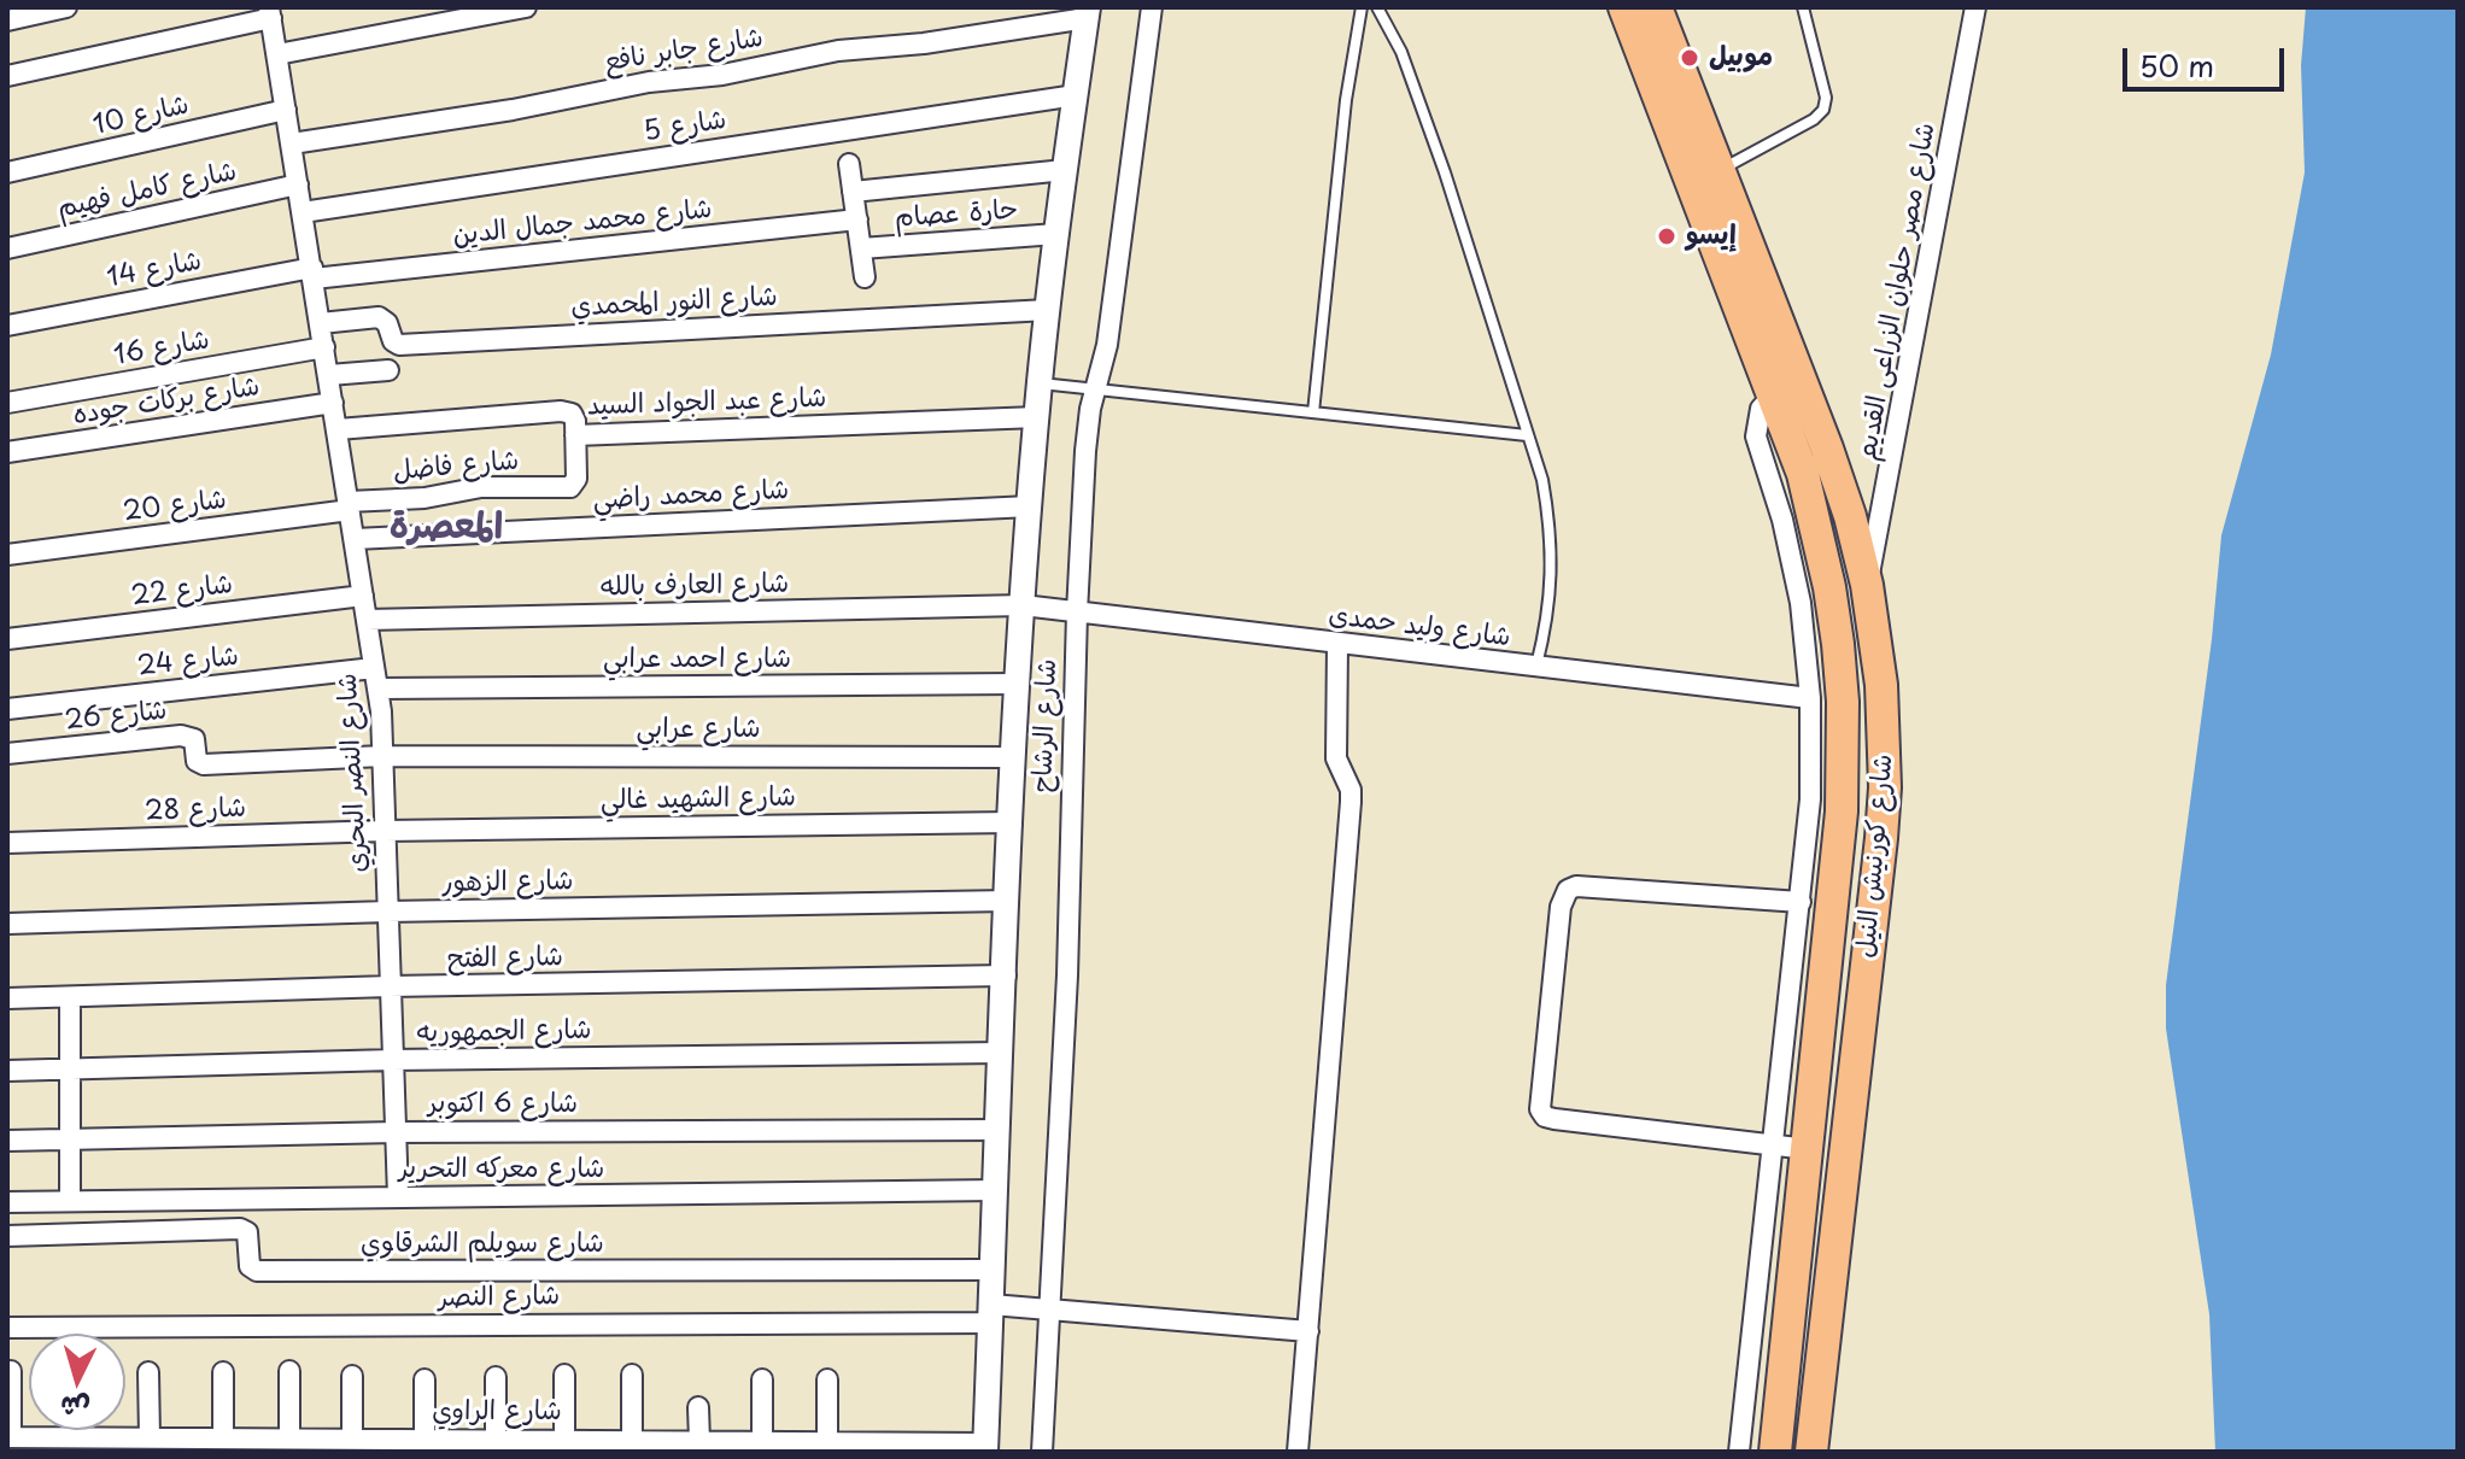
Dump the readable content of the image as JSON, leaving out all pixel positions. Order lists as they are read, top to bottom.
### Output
{
  "streets": {
    "highway": ["شارع كورنيش النيل"],
    "street": [
      "شارع جابر نافع",
      "شارع 10",
      "شارع 5",
      "شارع كامل فهيم",
      "حارة عصام",
      "شارع محمد جمال الدين",
      "شارع 14",
      "شارع مصر حلوان الزراعى القديم",
      "شارع النور المحمدي",
      "شارع 16",
      "شارع بركات جوده",
      "شارع عبد الجواد السيد",
      "شارع فاضل",
      "شارع محمد راضي",
      "شارع 20",
      "شارع العارف بالله",
      "شارع 22",
      "شارع وليد حمدى",
      "شارع احمد عرابي",
      "شارع 24",
      "شارع 26",
      "شارع الرشاح",
      "شارع عرابي",
      "شارع النصر البحري",
      "شارع الشهيد غالي",
      "شارع 28",
      "شارع الزهور",
      "شارع الفتح",
      "شارع الجمهوريه",
      "شارع 6 اكتوبر",
      "شارع معركه التحرير",
      "شارع سويلم الشرقاوي",
      "شارع النصر",
      "شارع الراوي"
    ]
  },
  "crossings": [
    ["شارع جابر نافع", "شارع الرشاح"],
    ["شارع جابر نافع", "شارع النصر البحري"],
    ["شارع 10", "شارع النصر البحري"],
    ["شارع 5", "شارع الرشاح"],
    ["شارع 5", "شارع النصر البحري"],
    ["شارع كامل فهيم", "شارع النصر البحري"],
    ["حارة عصام", "شارع محمد جمال الدين"],
    ["حارة عصام", "شارع الرشاح"],
    ["شارع محمد جمال الدين", "شارع 14"],
    ["شارع محمد جمال الدين", "شارع النصر البحري"],
    ["شارع 14", "شارع النصر البحري"],
    ["شارع مصر حلوان الزراعى القديم", "شارع كورنيش النيل"],
    ["شارع النور المحمدي", "شارع الرشاح"],
    ["شارع النور المحمدي", "شارع النصر البحري"],
    ["شارع 16", "شارع النصر البحري"],
    ["شارع بركات جوده", "شارع النصر البحري"],
    ["شارع عبد الجواد السيد", "شارع فاضل"],
    ["شارع عبد الجواد السيد", "شارع الرشاح"],
    ["شارع عبد الجواد السيد", "شارع النصر البحري"],
    ["شارع فاضل", "شارع 20"],
    ["شارع فاضل", "شارع النصر البحري"],
    ["شارع محمد راضي", "شارع الرشاح"],
    ["شارع محمد راضي", "شارع النصر البحري"],
    ["شارع 20", "شارع النصر البحري"],
    ["شارع العارف بالله", "شارع وليد حمدى"],
    ["شارع العارف بالله", "شارع الرشاح"],
    ["شارع العارف بالله", "شارع النصر البحري"],
    ["شارع 22", "شارع النصر البحري"],
    ["شارع وليد حمدى", "شارع الرشاح"],
    ["شارع احمد عرابي", "شارع 24"],
    ["شارع احمد عرابي", "شارع الرشاح"],
    ["شارع احمد عرابي", "شارع النصر البحري"],
    ["شارع 24", "شارع النصر البحري"],
    ["شارع 26", "شارع عرابي"],
    ["شارع 26", "شارع النصر البحري"],
    ["شارع الرشاح", "شارع عرابي"],
    ["شارع الرشاح", "شارع الشهيد غالي"],
    ["شارع الرشاح", "شارع الزهور"],
    ["شارع الرشاح", "شارع الفتح"],
    ["شارع الرشاح", "شارع الجمهوريه"],
    ["شارع الرشاح", "شارع 6 اكتوبر"],
    ["شارع الرشاح", "شارع معركه التحرير"],
    ["شارع الرشاح", "شارع سويلم الشرقاوي"],
    ["شارع الرشاح", "شارع النصر"],
    ["شارع الرشاح", "شارع الراوي"],
    ["شارع عرابي", "شارع النصر البحري"],
    ["شارع النصر البحري", "شارع الشهيد غالي"],
    ["شارع النصر البحري", "شارع 28"],
    ["شارع النصر البحري", "شارع الزهور"],
    ["شارع النصر البحري", "شارع الفتح"],
    ["شارع النصر البحري", "شارع الجمهوريه"],
    ["شارع النصر البحري", "شارع 6 اكتوبر"],
    ["شارع النصر البحري", "شارع معركه التحرير"],
    ["شارع الشهيد غالي", "شارع 28"]
  ],
  "districts": ["المعصرة"],
  "places": ["موبيل", "إيسو"],
  "scale_bar": "50 m",
  "north": "bottom"
}
